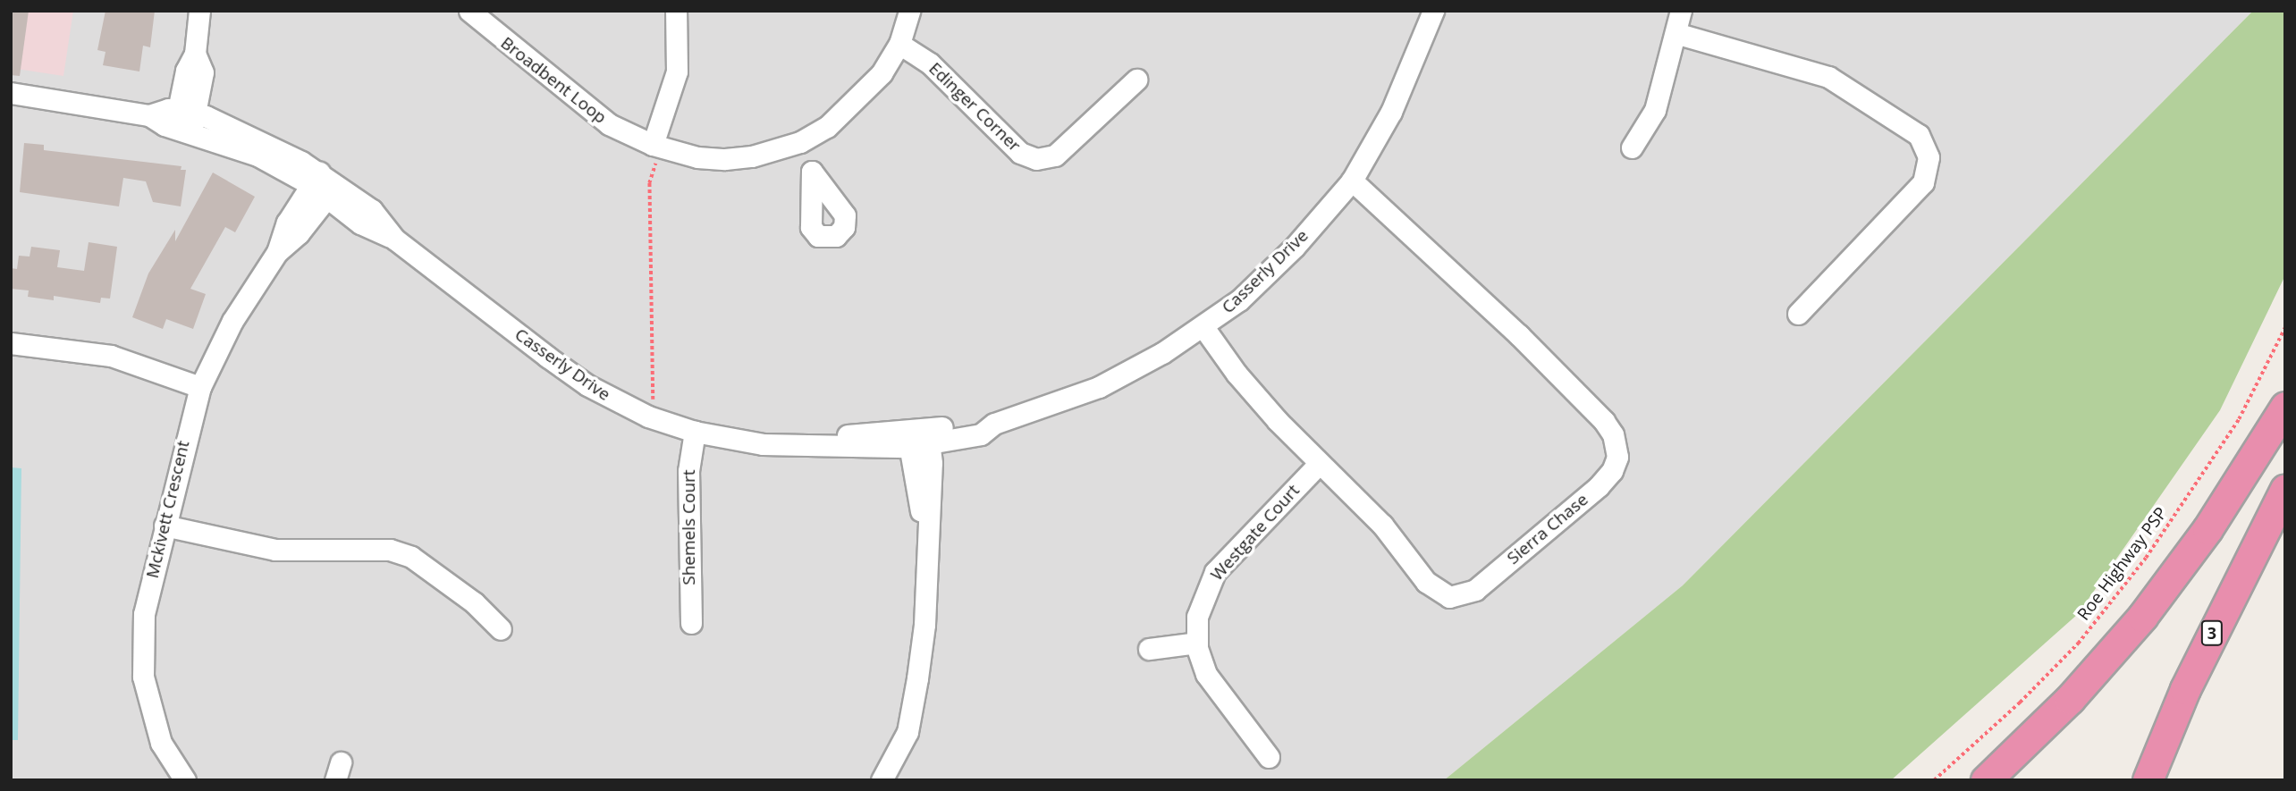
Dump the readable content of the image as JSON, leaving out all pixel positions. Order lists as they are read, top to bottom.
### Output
{
  "streets": {
    "highway": ["3"],
    "street": [
      "Broadbent Loop",
      "Edinger Corner",
      "Casserly Drive",
      "Mckivett Crescent",
      "Shemels Court",
      "Sierra Chase",
      "Westgate Court"
    ],
    "path": ["Roe Highway PSP"]
  },
  "crossings": [
    ["Broadbent Loop", "Edinger Corner"],
    ["Casserly Drive", "Mckivett Crescent"],
    ["Casserly Drive", "Shemels Court"],
    ["Casserly Drive", "Sierra Chase"],
    ["Sierra Chase", "Westgate Court"]
  ]
}
